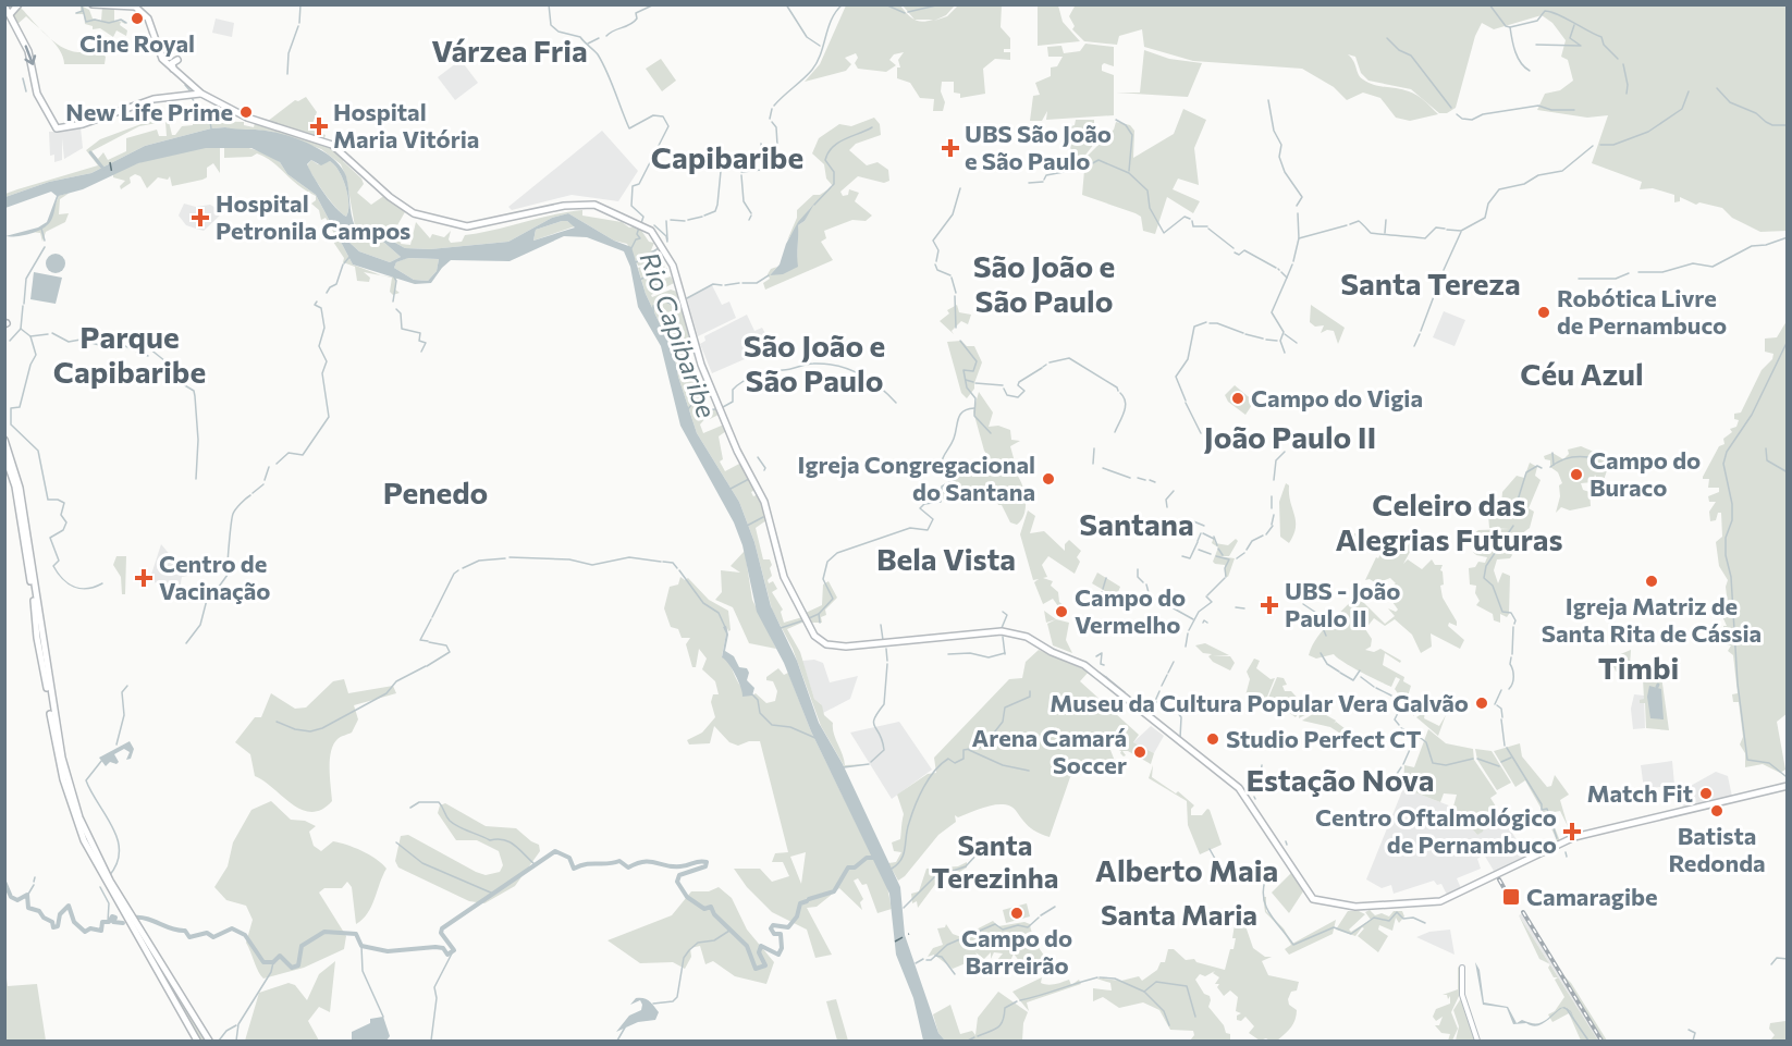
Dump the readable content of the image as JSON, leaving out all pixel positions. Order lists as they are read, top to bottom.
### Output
{
  "districts": [
    "Várzea Fria",
    "Capibaribe",
    "São João e São Paulo",
    "Santa Tereza",
    "Parque Capibaribe",
    "São João e São Paulo",
    "Céu Azul",
    "João Paulo II",
    "Penedo",
    "Celeiro das Alegrias Futuras",
    "Santana",
    "Bela Vista",
    "Timbi",
    "Estação Nova",
    "Santa Terezinha",
    "Alberto Maia",
    "Santa Maria"
  ],
  "water": ["Rio Capibaribe"],
  "places": {
    "other": [
      "Cine Royal",
      "New Life Prime",
      "Robótica Livre de Pernambuco",
      "Campo do Vigia",
      "Campo do Buraco",
      "Igreja Congregacional do Santana",
      "Igreja Matriz de Santa Rita de Cássia",
      "Campo do Vermelho",
      "Museu da Cultura Popular Vera Galvão",
      "Studio Perfect CT",
      "Arena Camará Soccer",
      "Match Fit",
      "Batista Redonda",
      "Campo do Barreirão"
    ],
    "health": [
      "Hospital Maria Vitória",
      "UBS São João e São Paulo",
      "Hospital Petronila Campos",
      "Centro de Vacinação",
      "UBS - João Paulo II",
      "Centro Oftalmológico de Pernambuco"
    ],
    "transit": ["Camaragibe"]
  }
}
